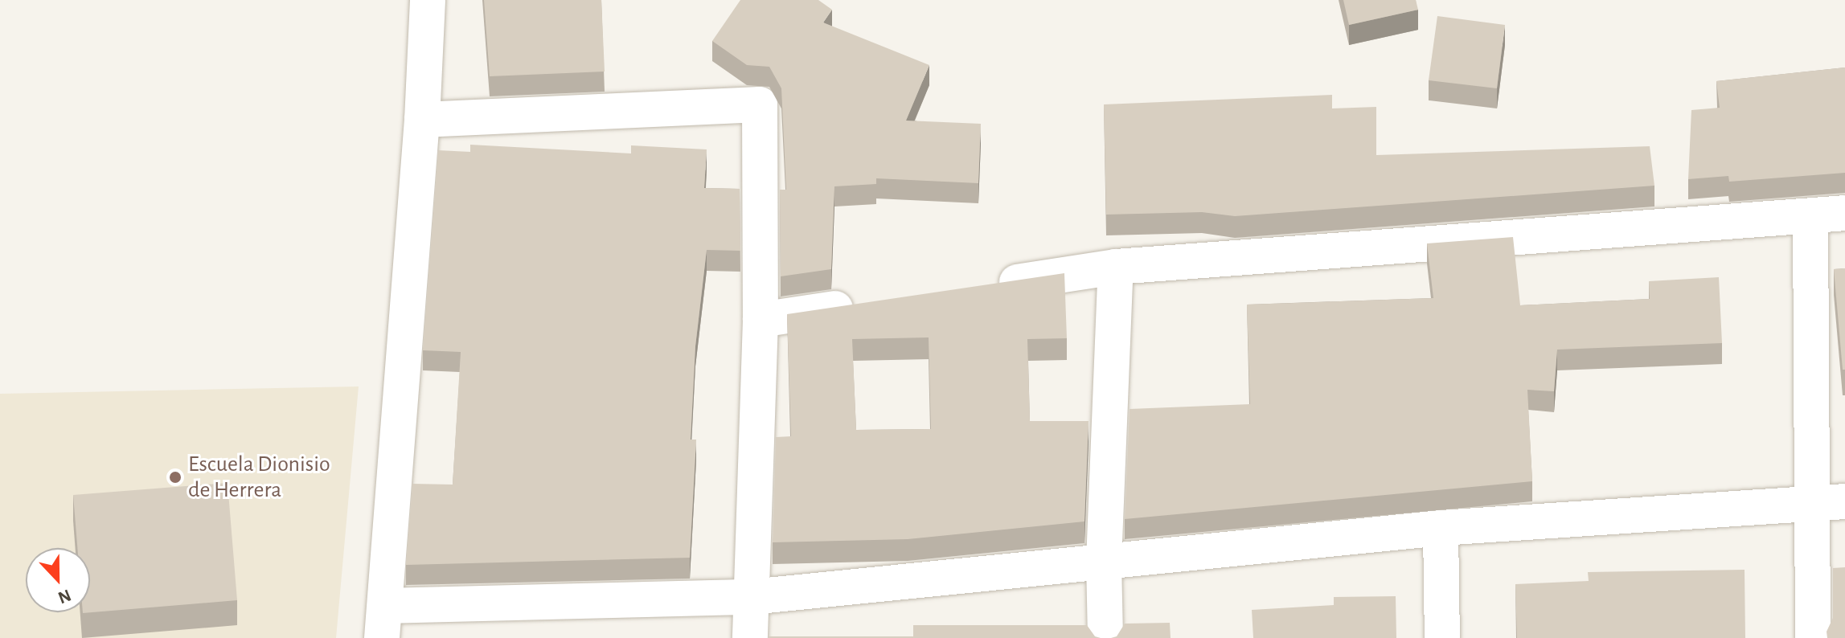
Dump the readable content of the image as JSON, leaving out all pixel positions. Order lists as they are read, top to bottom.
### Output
{
  "places": ["Escuela Dionisio de Herrera"],
  "north": "bottom"
}
